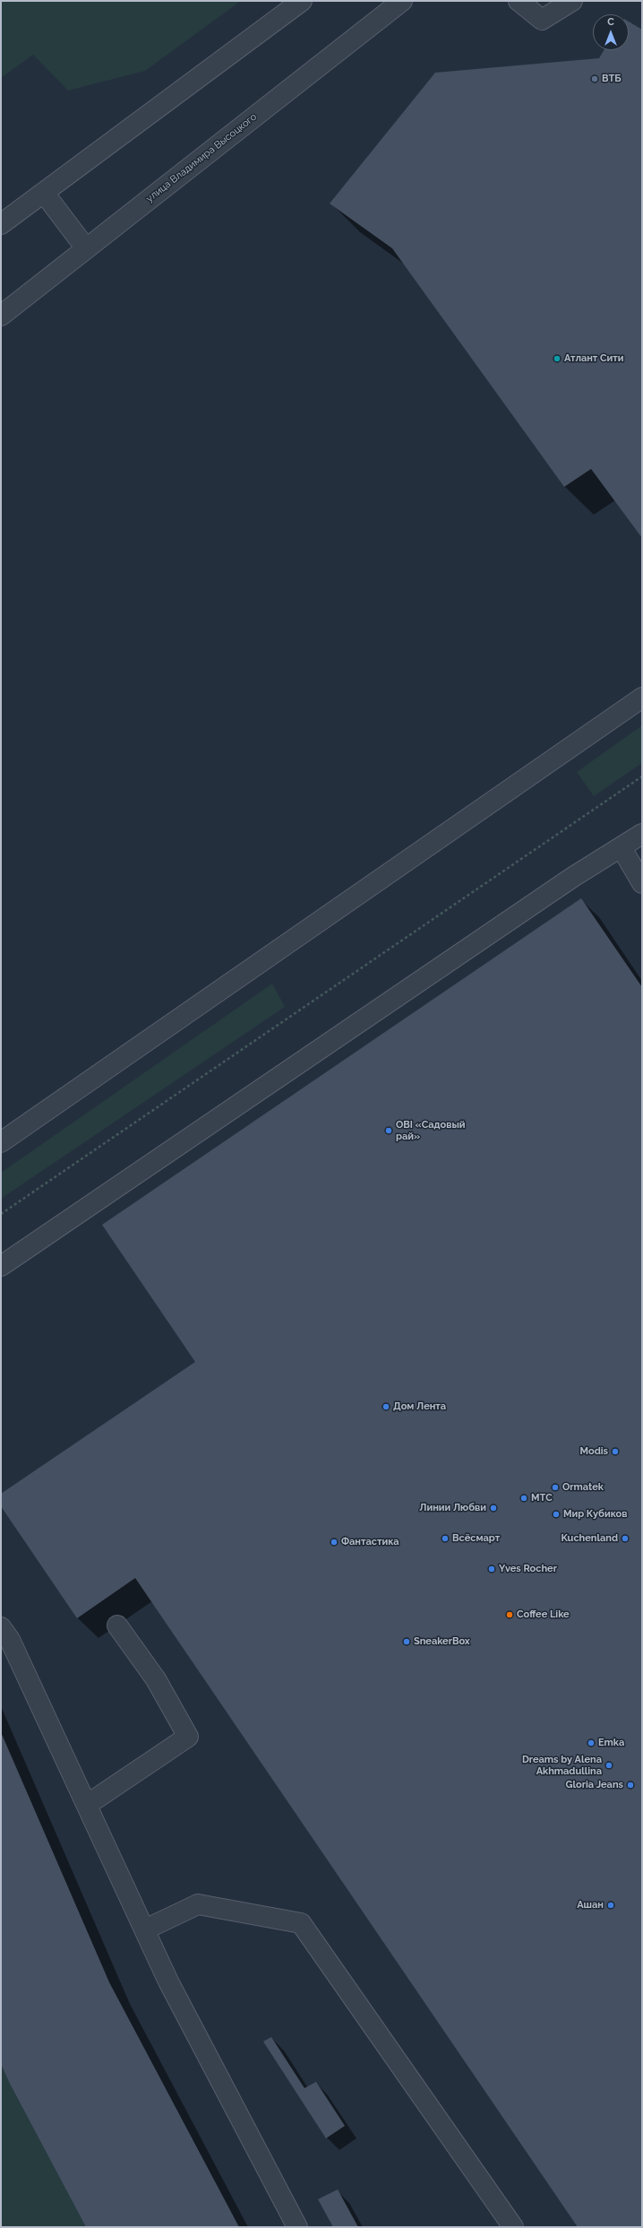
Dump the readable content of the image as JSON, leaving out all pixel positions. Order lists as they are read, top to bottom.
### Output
{
  "streets": {
    "street": ["улица Владимира Высоцкого"]
  },
  "places": [
    "ВТБ",
    "Атлант Сити",
    "OBI «Садовый рай»",
    "Дом Лента",
    "Modis",
    "Ormatek",
    "МТС",
    "Линии Любви",
    "Мир Кубиков",
    "Всёсмарт",
    "Kuchenland",
    "Фантастика",
    "Yves Rocher",
    "Coffee Like",
    "SneakerBox",
    "Emka",
    "Dreams by Alena Akhmadullina",
    "Gloria Jeans",
    "Ашан"
  ],
  "north": "top"
}
